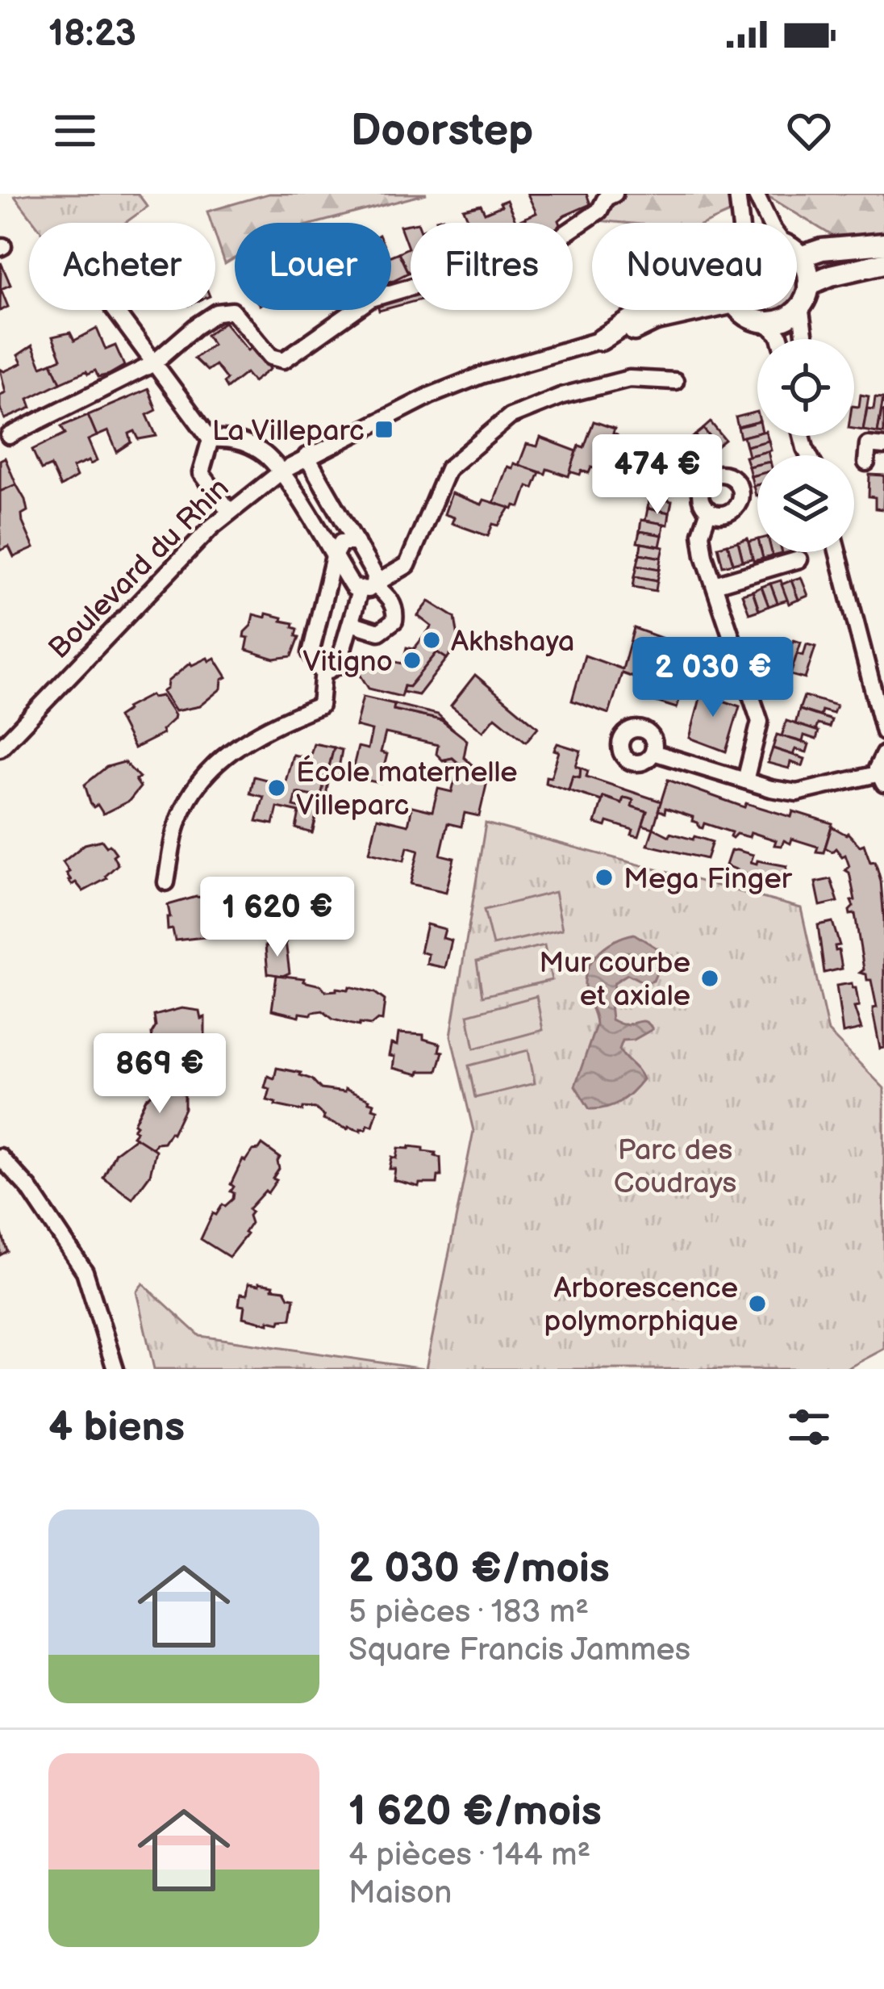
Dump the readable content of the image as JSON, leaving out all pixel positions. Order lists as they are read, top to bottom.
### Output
{
  "streets": {
    "street": ["Boulevard du Rhin"]
  },
  "parks": ["Parc des Coudrays"],
  "places": {
    "transit": ["La Villeparc"],
    "other": [
      "Akhshaya",
      "Vitigno",
      "École maternelle Villeparc",
      "Mega Finger",
      "Mur courbe et axiale",
      "Arborescence polymorphique"
    ]
  },
  "page": {
    "status": "18:23",
    "header": "Doorstep",
    "chip": [
      "Acheter",
      "Louer",
      "Filtres",
      "Nouveau"
    ],
    "price": [
      "474 €",
      "2 030 €",
      "1 620 €",
      "869 €"
    ],
    "heading": "4 biens",
    "list": [
      {
        "name": "2 030 €/mois",
        "note": "5 pièces · 183 m² · Square Francis Jammes"
      },
      {
        "name": "1 620 €/mois",
        "note": "4 pièces · 144 m² · Maison"
      }
    ]
  }
}
